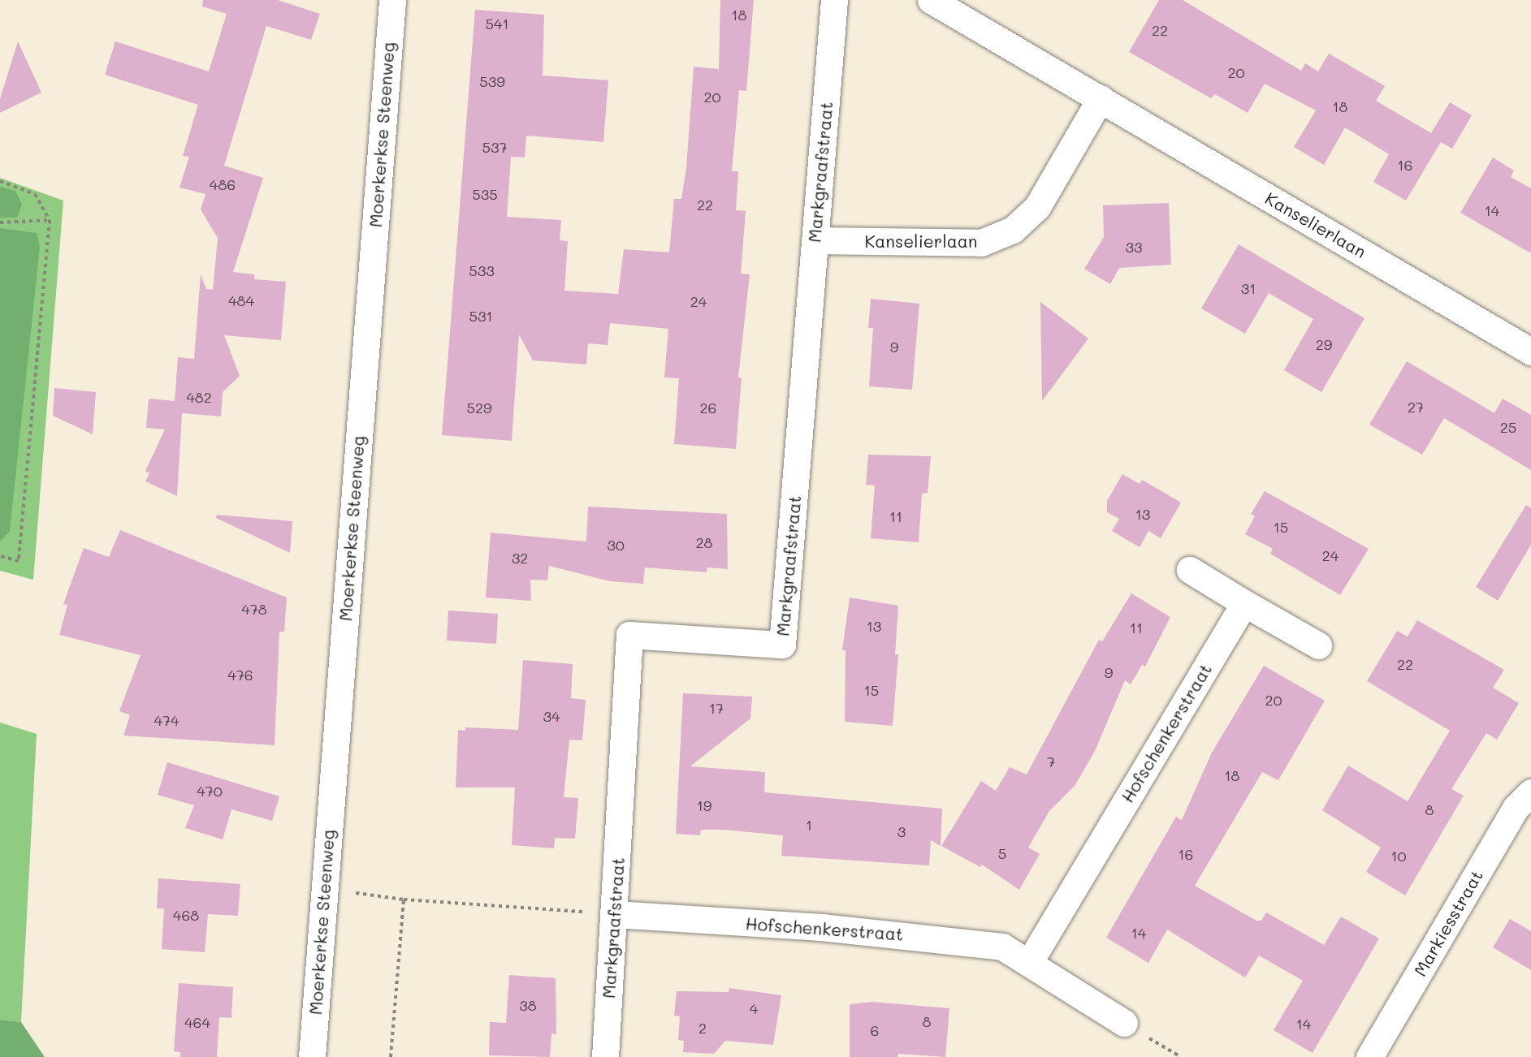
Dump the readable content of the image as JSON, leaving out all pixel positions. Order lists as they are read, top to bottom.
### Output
{
  "streets": {
    "street": [
      "Moerkerkse Steenweg",
      "Markgraafstraat",
      "Kanselierlaan",
      "Hofschenkerstraat",
      "Markiesstraat"
    ]
  },
  "crossings": [
    ["Markgraafstraat", "Kanselierlaan"],
    ["Markgraafstraat", "Hofschenkerstraat"]
  ],
  "house_numbers": [
    "18",
    "541",
    "22",
    "20",
    "539",
    "20",
    "18",
    "537",
    "16",
    "486",
    "535",
    "22",
    "14",
    "33",
    "533",
    "31",
    "484",
    "24",
    "531",
    "29",
    "9",
    "482",
    "27",
    "529",
    "26",
    "25",
    "13",
    "11",
    "15",
    "28",
    "30",
    "24",
    "32",
    "478",
    "13",
    "11",
    "22",
    "9",
    "476",
    "15",
    "20",
    "17",
    "34",
    "474",
    "7",
    "18",
    "470",
    "19",
    "8",
    "1",
    "3",
    "5",
    "16",
    "10",
    "468",
    "14",
    "38",
    "4",
    "8",
    "464",
    "14",
    "2",
    "6"
  ]
}
